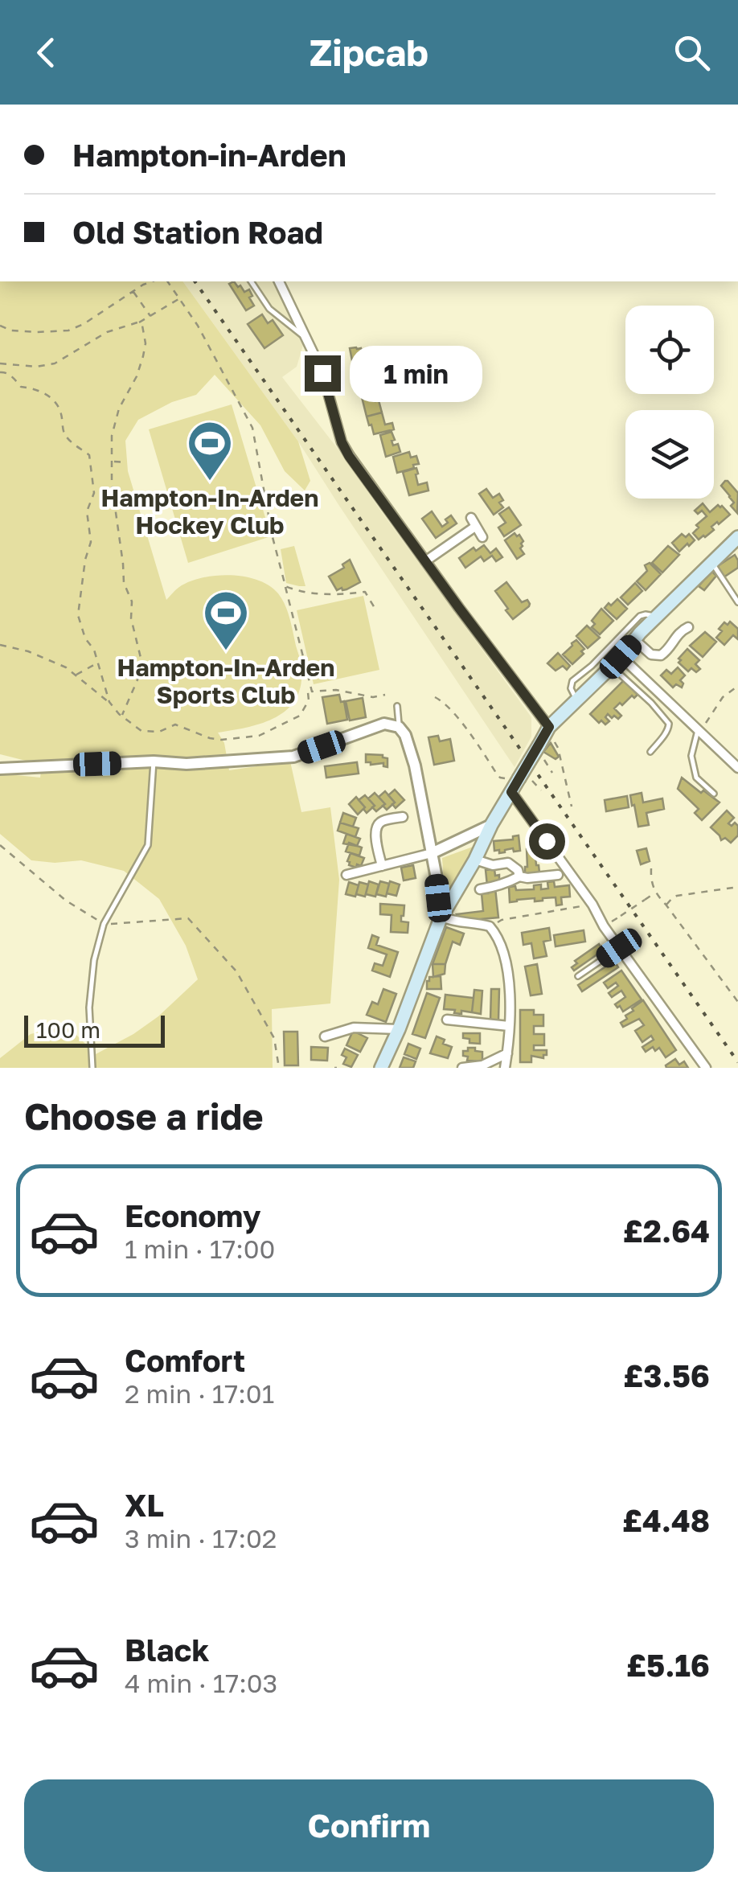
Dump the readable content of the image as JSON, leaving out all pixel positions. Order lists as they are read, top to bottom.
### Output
{
  "places": {
    "sports": ["Hampton-In-Arden Hockey Club", "Hampton-In-Arden Sports Club"]
  },
  "scale_bar": "100 m",
  "page": {
    "header": "Zipcab",
    "banner": ["Hampton-in-Arden", "Old Station Road"],
    "bubble": "1 min",
    "scale": "100 m",
    "heading": "Choose a ride",
    "list": [
      {
        "name": "Economy",
        "note": "1 min · 17:00",
        "value": "£2.64"
      },
      {
        "name": "Comfort",
        "note": "2 min · 17:01",
        "value": "£3.56"
      },
      {
        "name": "XL",
        "note": "3 min · 17:02",
        "value": "£4.48"
      },
      {
        "name": "Black",
        "note": "4 min · 17:03",
        "value": "£5.16"
      }
    ],
    "buttons": "Confirm"
  }
}
